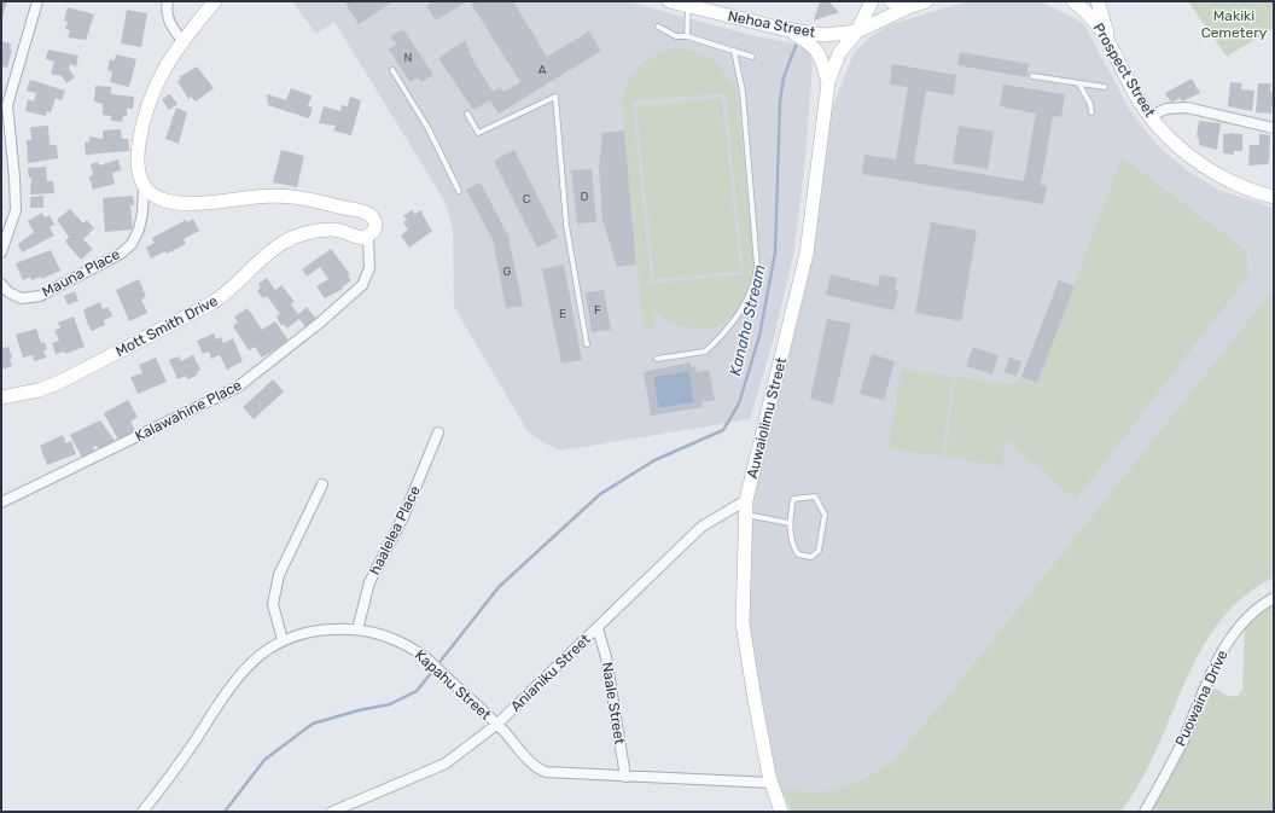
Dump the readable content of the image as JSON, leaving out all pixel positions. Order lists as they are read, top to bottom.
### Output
{
  "streets": {
    "street": [
      "Nehoa Street",
      "Prospect Street",
      "Mauna Place",
      "Mott Smith Drive",
      "Kalawahine Place",
      "Auwaiolimu Street",
      "haalelea Place",
      "Anianiku Street",
      "Kapahu Street",
      "Puowaina Drive",
      "Naale Street"
    ]
  },
  "crossings": [
    ["Nehoa Street", "Auwaiolimu Street"],
    ["Mott Smith Drive", "Kalawahine Place"],
    ["Auwaiolimu Street", "Anianiku Street"],
    ["Auwaiolimu Street", "Kapahu Street"],
    ["haalelea Place", "Kapahu Street"],
    ["Anianiku Street", "Kapahu Street"],
    ["Anianiku Street", "Naale Street"],
    ["Kapahu Street", "Naale Street"]
  ],
  "water": ["Kanaha Stream"],
  "parks": ["Makiki Cemetery"],
  "house_numbers": [
    "N",
    "A",
    "D",
    "C",
    "G",
    "F",
    "E"
  ]
}
